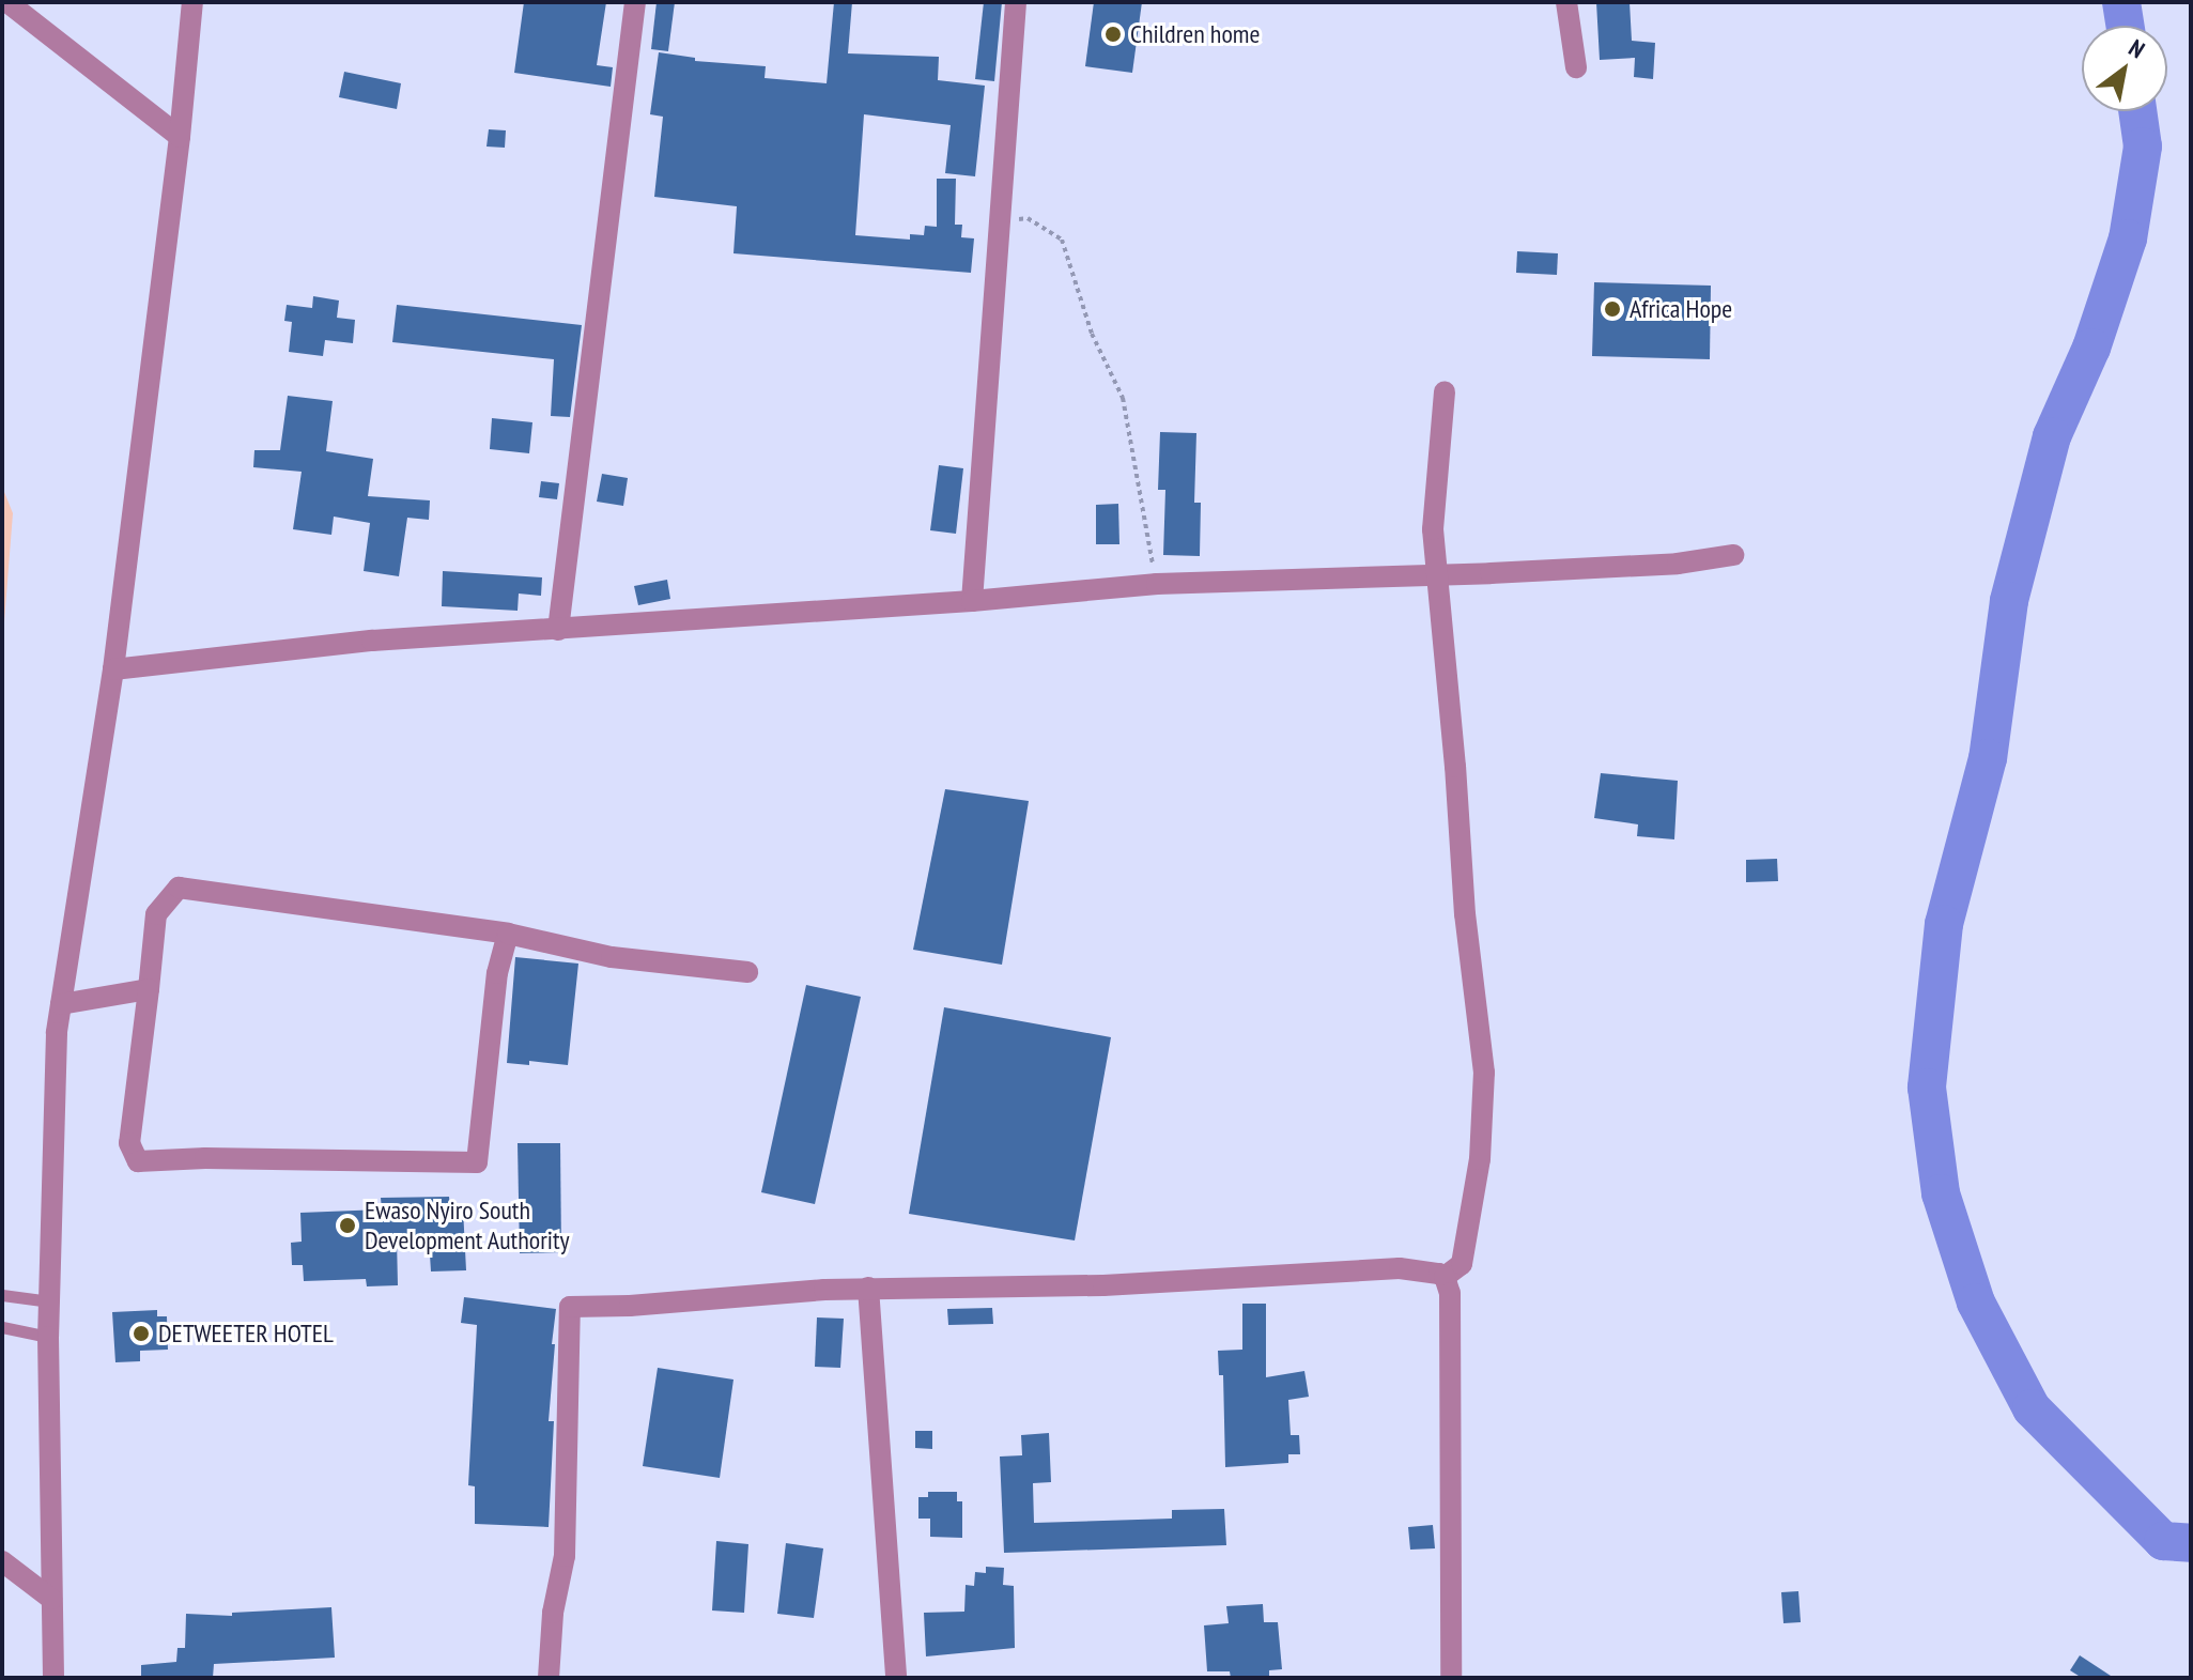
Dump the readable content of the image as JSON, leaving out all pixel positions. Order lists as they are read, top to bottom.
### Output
{
  "places": [
    "Children home",
    "Africa Hope",
    "Ewaso Nyiro South Development Authority",
    "DETWEETER HOTEL"
  ],
  "north": "top right"
}
